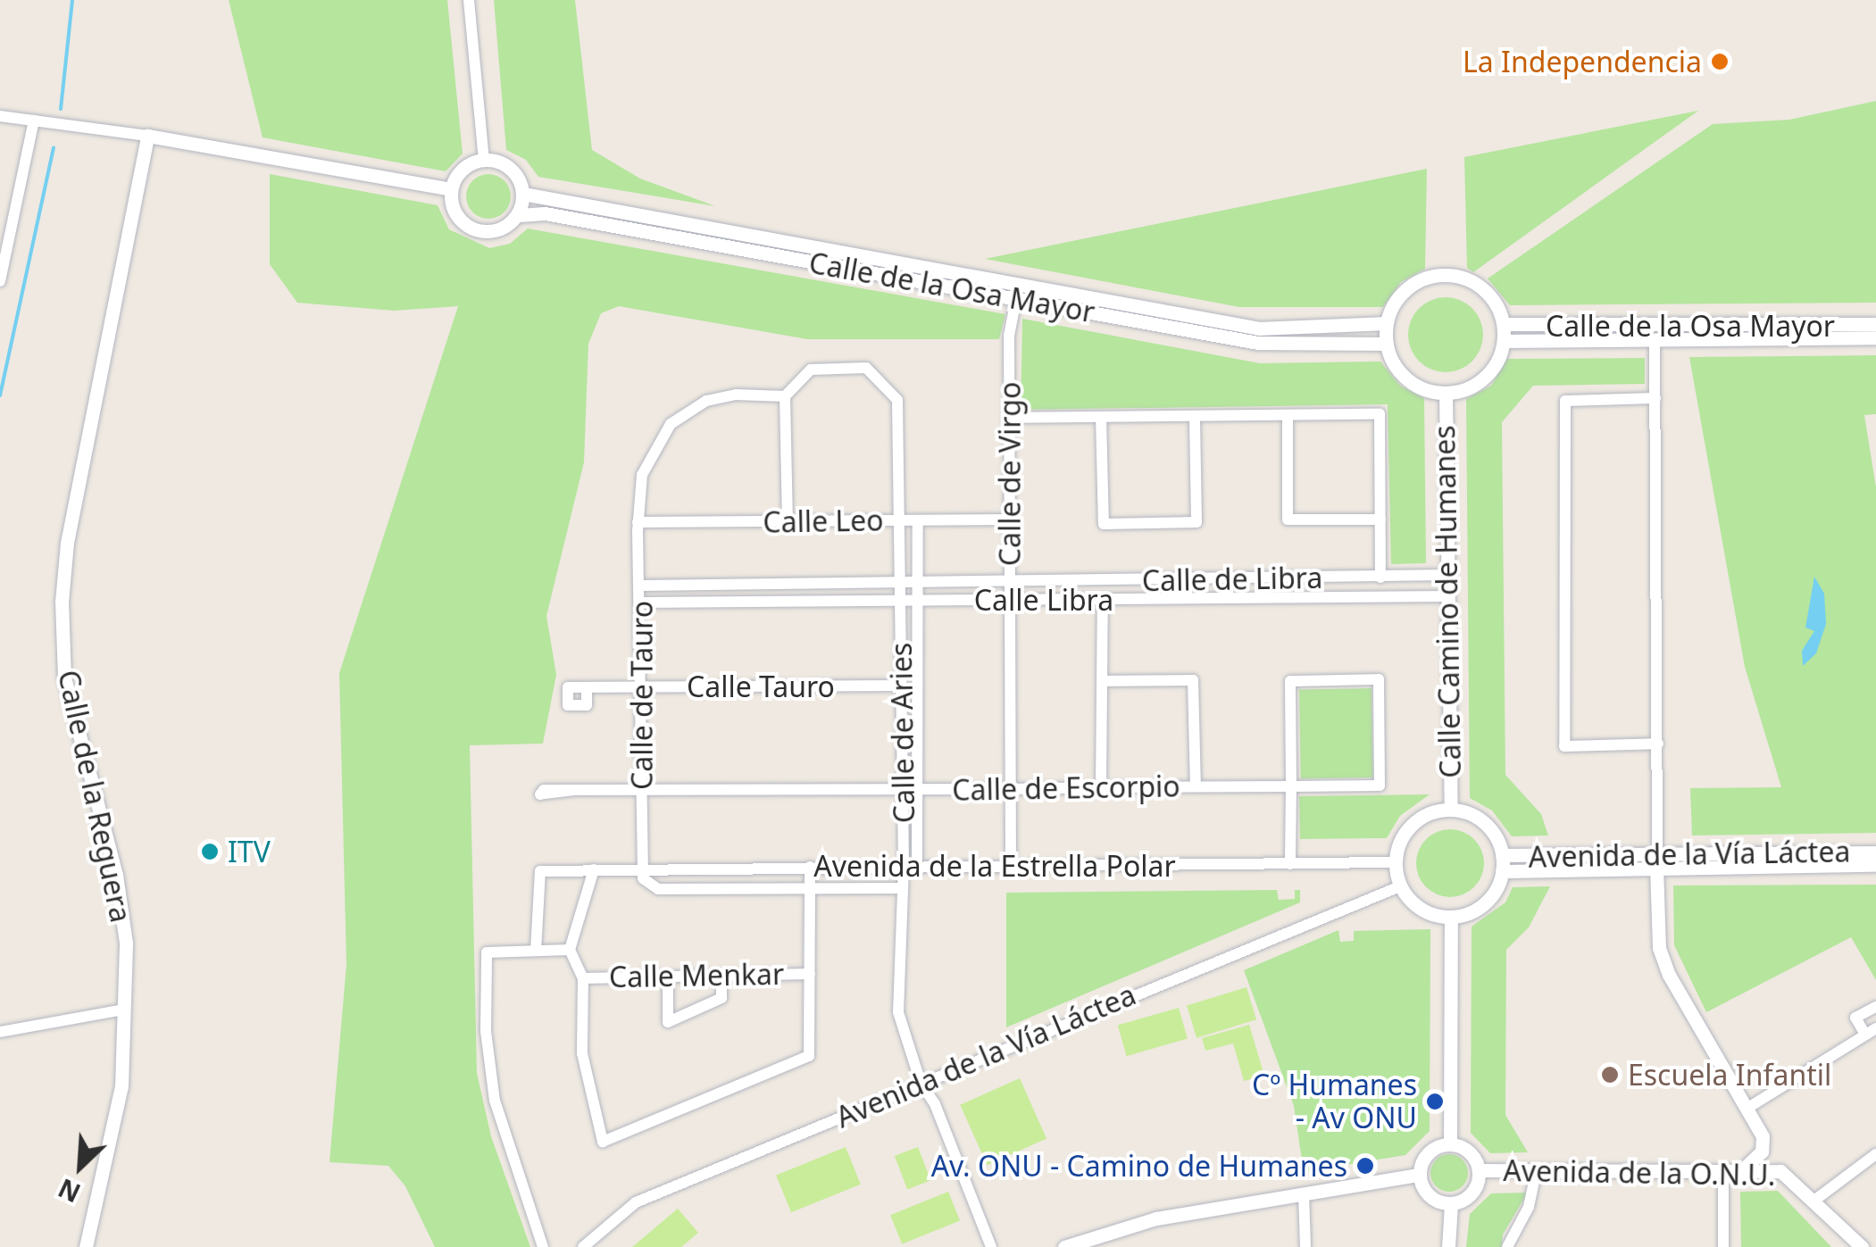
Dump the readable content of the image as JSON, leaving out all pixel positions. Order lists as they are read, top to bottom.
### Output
{
  "streets": {
    "street": [
      "Calle de la Osa Mayor",
      "Calle de Virgo",
      "Calle Leo",
      "Calle de Libra",
      "Calle Libra",
      "Calle Camino de Humanes",
      "Calle Tauro",
      "Calle de Tauro",
      "Calle de Aries",
      "Calle de Escorpio",
      "Calle de la Reguera",
      "Avenida de la Vía Láctea",
      "Avenida de la Estrella Polar",
      "Calle Menkar",
      "Avenida de la O.N.U."
    ]
  },
  "crossings": [
    ["Calle de la Osa Mayor", "Calle de Virgo"],
    ["Calle de la Osa Mayor", "Calle Camino de Humanes"],
    ["Calle de Virgo", "Calle Leo"],
    ["Calle de Virgo", "Calle de Libra"],
    ["Calle de Virgo", "Calle Libra"],
    ["Calle de Virgo", "Calle de Escorpio"],
    ["Calle de Virgo", "Avenida de la Estrella Polar"],
    ["Calle Leo", "Calle de Tauro"],
    ["Calle Leo", "Calle de Aries"],
    ["Calle de Libra", "Calle Camino de Humanes"],
    ["Calle de Libra", "Calle de Tauro"],
    ["Calle de Libra", "Calle de Aries"],
    ["Calle Libra", "Calle Camino de Humanes"],
    ["Calle Libra", "Calle de Tauro"],
    ["Calle Libra", "Calle de Aries"],
    ["Calle Camino de Humanes", "Avenida de la Vía Láctea"],
    ["Calle Camino de Humanes", "Avenida de la Estrella Polar"],
    ["Calle Tauro", "Calle de Tauro"],
    ["Calle Tauro", "Calle de Aries"],
    ["Calle de Tauro", "Calle de Escorpio"],
    ["Calle de Tauro", "Avenida de la Estrella Polar"],
    ["Calle de Aries", "Calle de Escorpio"],
    ["Calle de Aries", "Avenida de la Vía Láctea"],
    ["Calle de Aries", "Avenida de la Estrella Polar"],
    ["Calle de Escorpio", "Avenida de la Estrella Polar"],
    ["Avenida de la Vía Láctea", "Avenida de la Estrella Polar"]
  ],
  "places": [
    "La Independencia",
    "ITV",
    "Escuela Infantil",
    "Cº Humanes - Av ONU",
    "Av. ONU - Camino de Humanes"
  ],
  "north": "bottom left"
}
